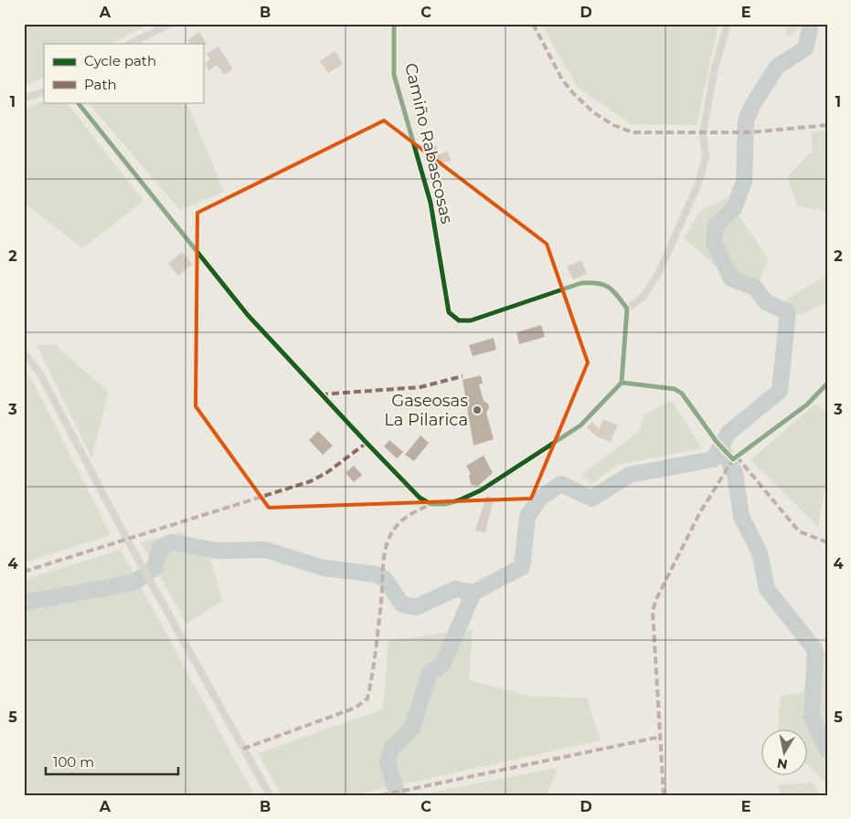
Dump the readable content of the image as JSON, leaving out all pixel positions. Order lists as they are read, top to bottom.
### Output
{
  "streets": {
    "street": ["Camiño Rabascosas"]
  },
  "places": ["Gaseosas La Pilarica"],
  "legend": ["Cycle path", "Path"],
  "scale_bar": "100 m",
  "north": "bottom",
  "grid": {
    "columns": [
      "A",
      "B",
      "C",
      "D",
      "E"
    ],
    "rows": [
      "1",
      "2",
      "3",
      "4",
      "5"
    ]
  }
}
